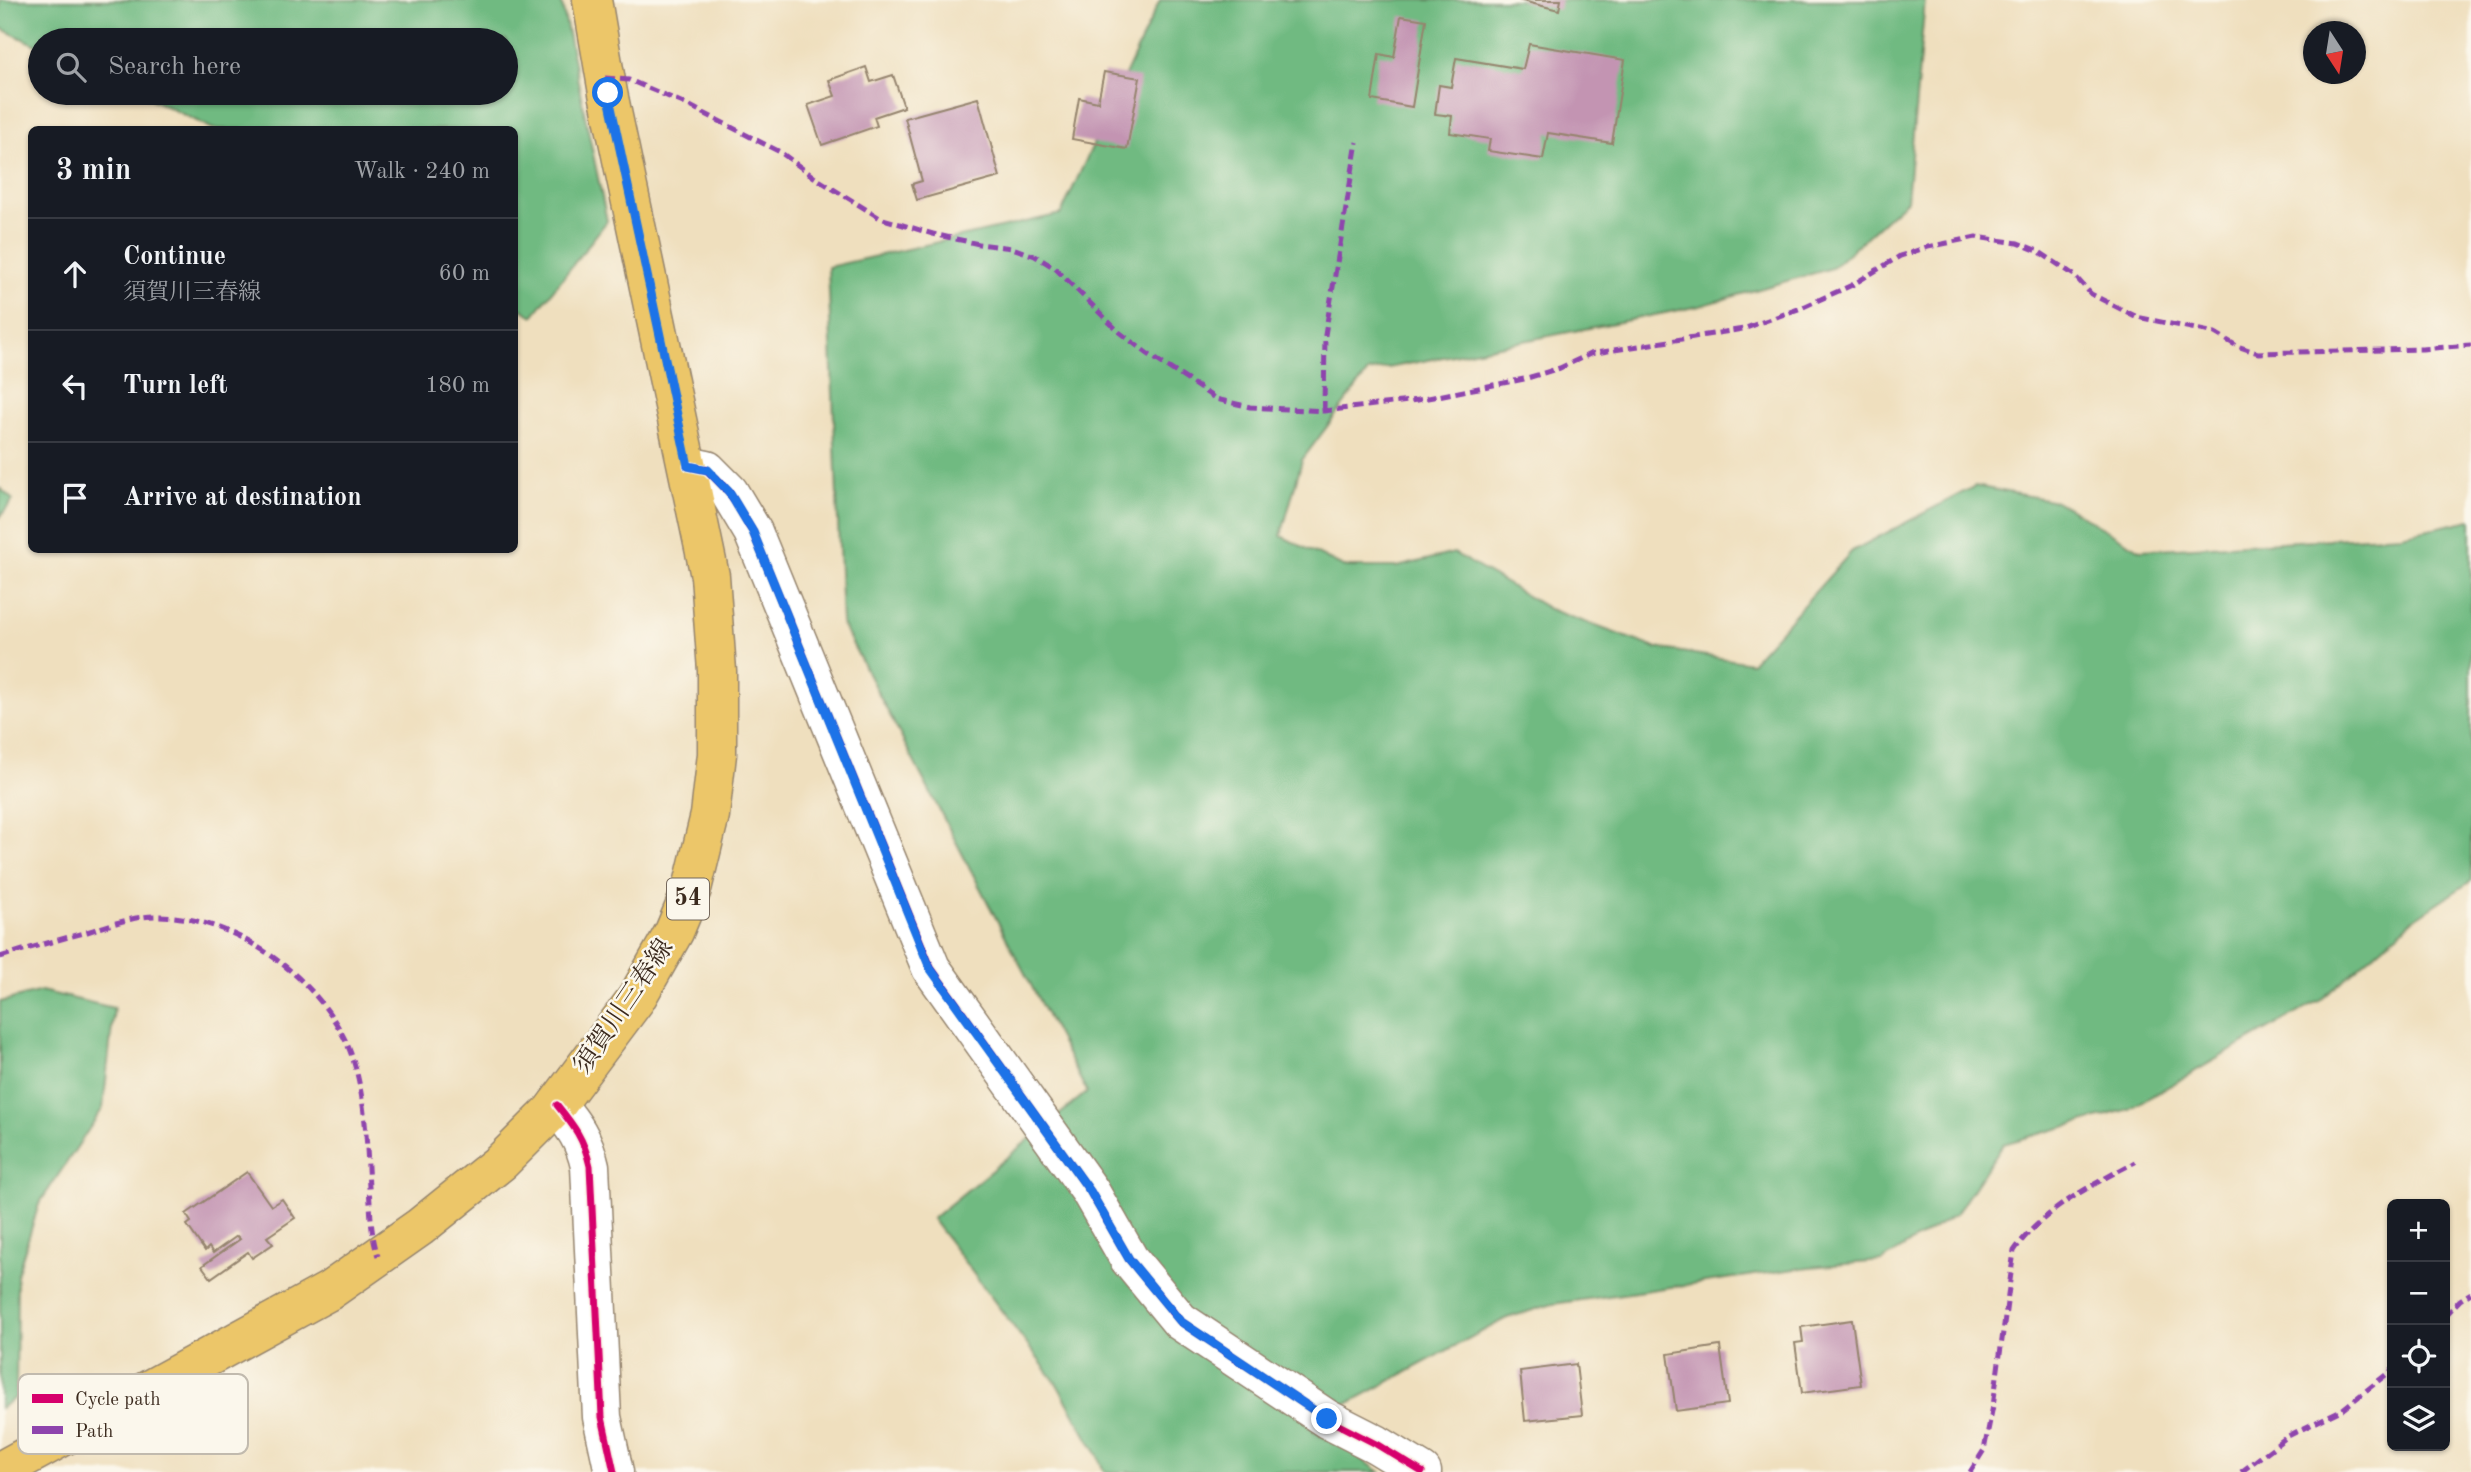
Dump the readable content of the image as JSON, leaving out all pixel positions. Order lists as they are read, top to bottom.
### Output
{
  "streets": {
    "main road": ["54", "須賀川三春線"]
  },
  "legend": ["Cycle path", "Path"],
  "north": "bottom",
  "page": {
    "search": "Search here",
    "heading": ["3 min", "Walk · 240 m"],
    "list": [
      ["Continue", "須賀川三春線", "60 m"],
      ["Turn left", "180 m"],
      "Arrive at destination"
    ],
    "map_buttons": ["+", "−"]
  }
}
